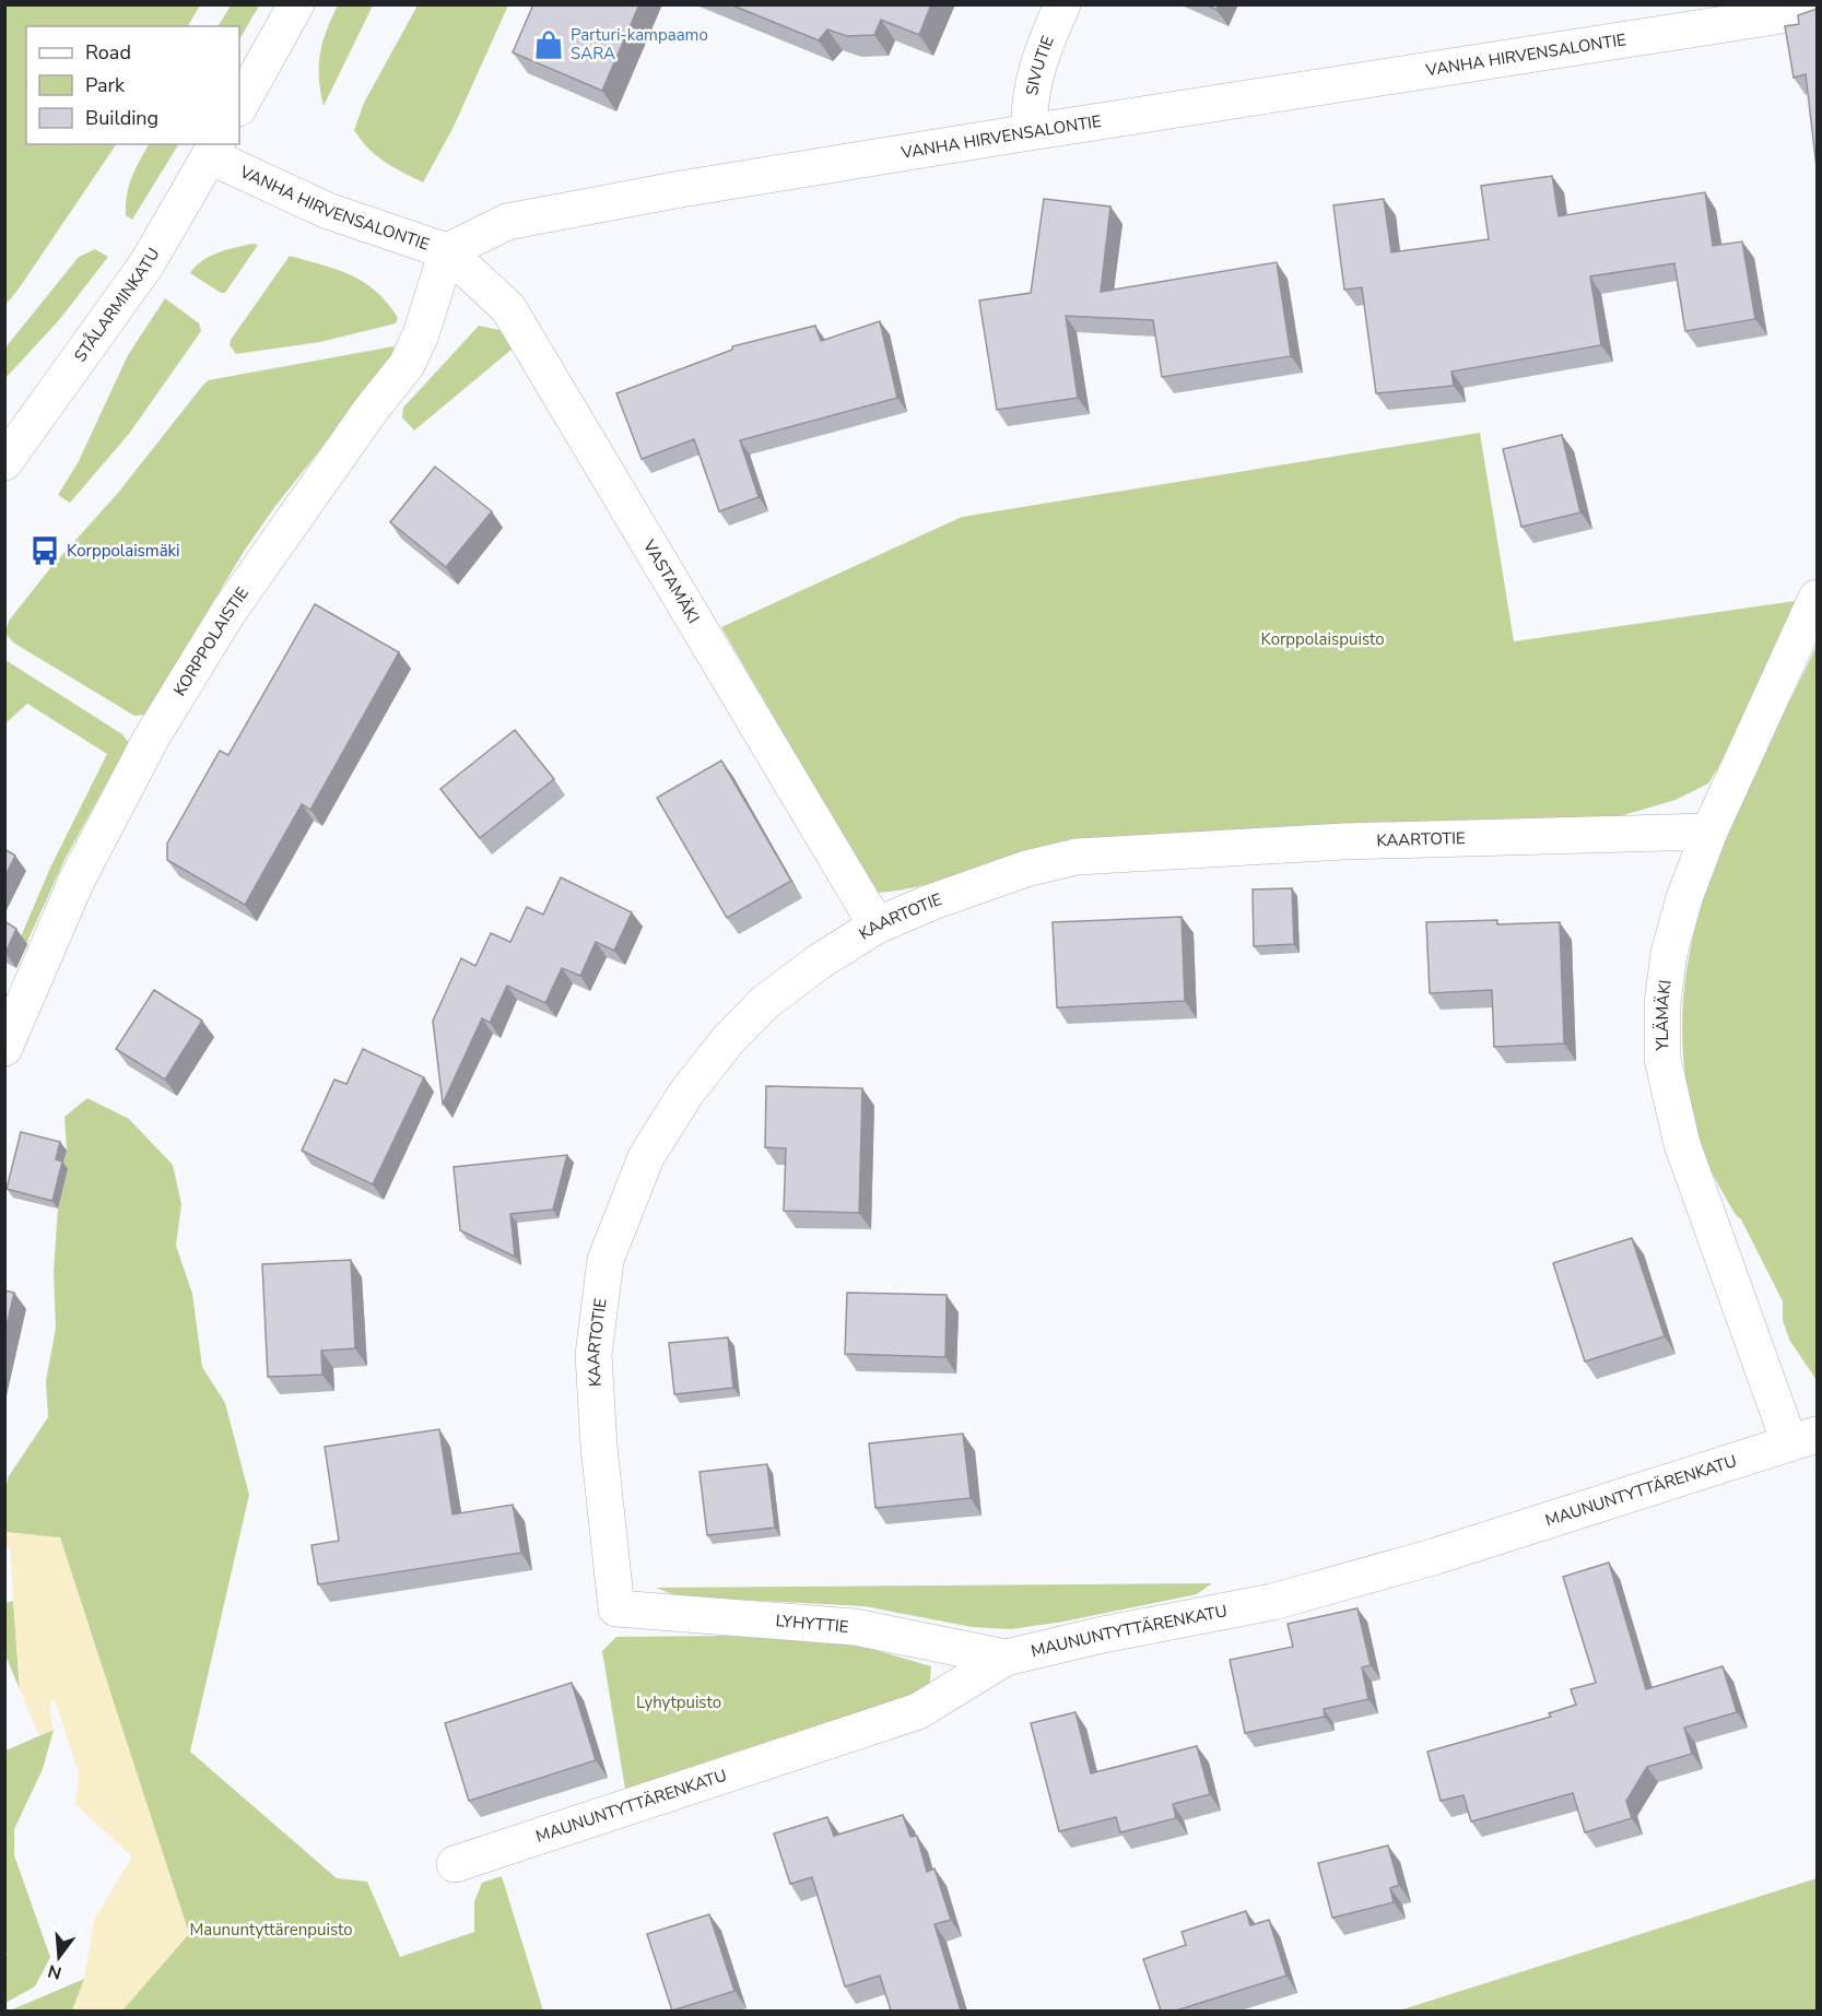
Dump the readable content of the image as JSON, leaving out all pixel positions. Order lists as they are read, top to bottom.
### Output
{
  "streets": {
    "street": [
      "VANHA HIRVENSALONTIE",
      "SIVUTIE",
      "STÅLARMINKATU",
      "VASTAMÄKI",
      "KORPPOLAISTIE",
      "KAARTOTIE",
      "YLÄMÄKI",
      "MAUNUNTYTTÄRENKATU",
      "LYHYTTIE"
    ]
  },
  "crossings": [
    ["VANHA HIRVENSALONTIE", "SIVUTIE"],
    ["VANHA HIRVENSALONTIE", "STÅLARMINKATU"],
    ["VANHA HIRVENSALONTIE", "VASTAMÄKI"],
    ["VANHA HIRVENSALONTIE", "KORPPOLAISTIE"],
    ["VASTAMÄKI", "KORPPOLAISTIE"],
    ["VASTAMÄKI", "KAARTOTIE"],
    ["KAARTOTIE", "YLÄMÄKI"],
    ["KAARTOTIE", "LYHYTTIE"],
    ["YLÄMÄKI", "MAUNUNTYTTÄRENKATU"],
    ["MAUNUNTYTTÄRENKATU", "LYHYTTIE"]
  ],
  "parks": ["Korppolaispuisto", "Lyhytpuisto", "Maununtyttärenpuisto"],
  "places": {
    "shop": ["Parturi-kampaamo SARA"],
    "bus stop": ["Korppolaismäki"]
  },
  "legend": ["Road", "Park", "Building"],
  "north": "bottom"
}
